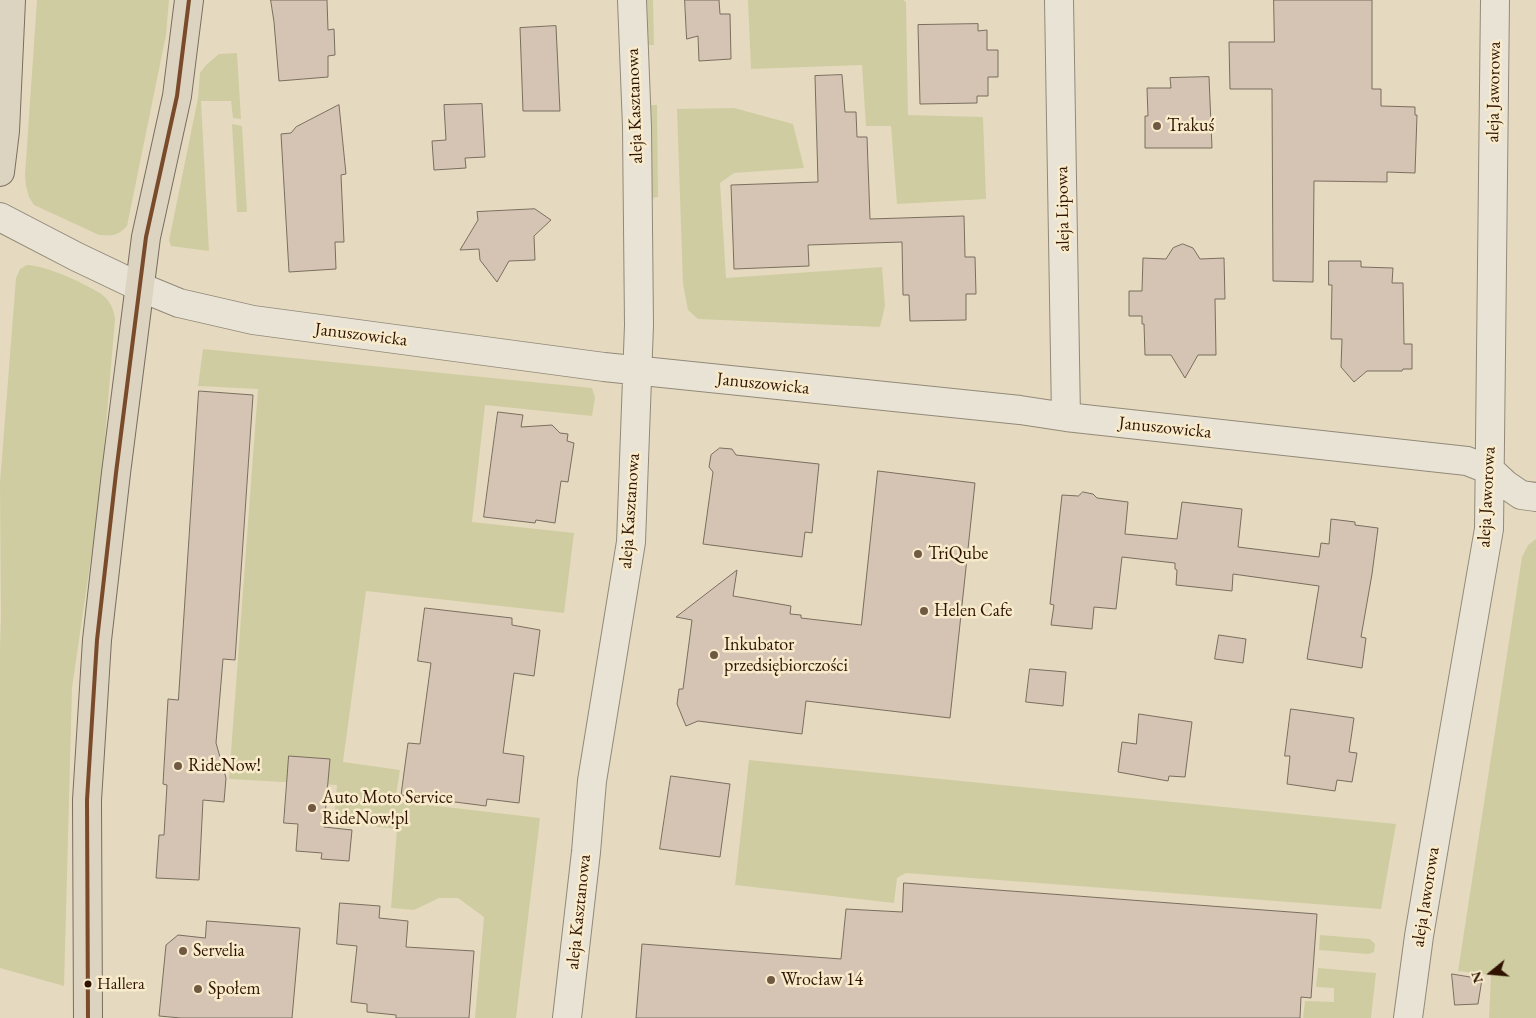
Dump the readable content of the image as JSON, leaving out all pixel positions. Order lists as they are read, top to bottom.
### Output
{
  "streets": {
    "street": [
      "aleja Jaworowa",
      "aleja Kasztanowa",
      "aleja Lipowa",
      "Januszowicka"
    ]
  },
  "crossings": [
    ["aleja Jaworowa", "Januszowicka"],
    ["aleja Kasztanowa", "Januszowicka"],
    ["aleja Lipowa", "Januszowicka"]
  ],
  "places": [
    "Trakuś",
    "TriQube",
    "Helen Cafe",
    "Inkubator przedsiębiorczości",
    "RideNow!",
    "Auto Moto Service RideNow!pl",
    "Servelia",
    "Wrocław 14",
    "Hallera",
    "Społem"
  ],
  "north": "left"
}
